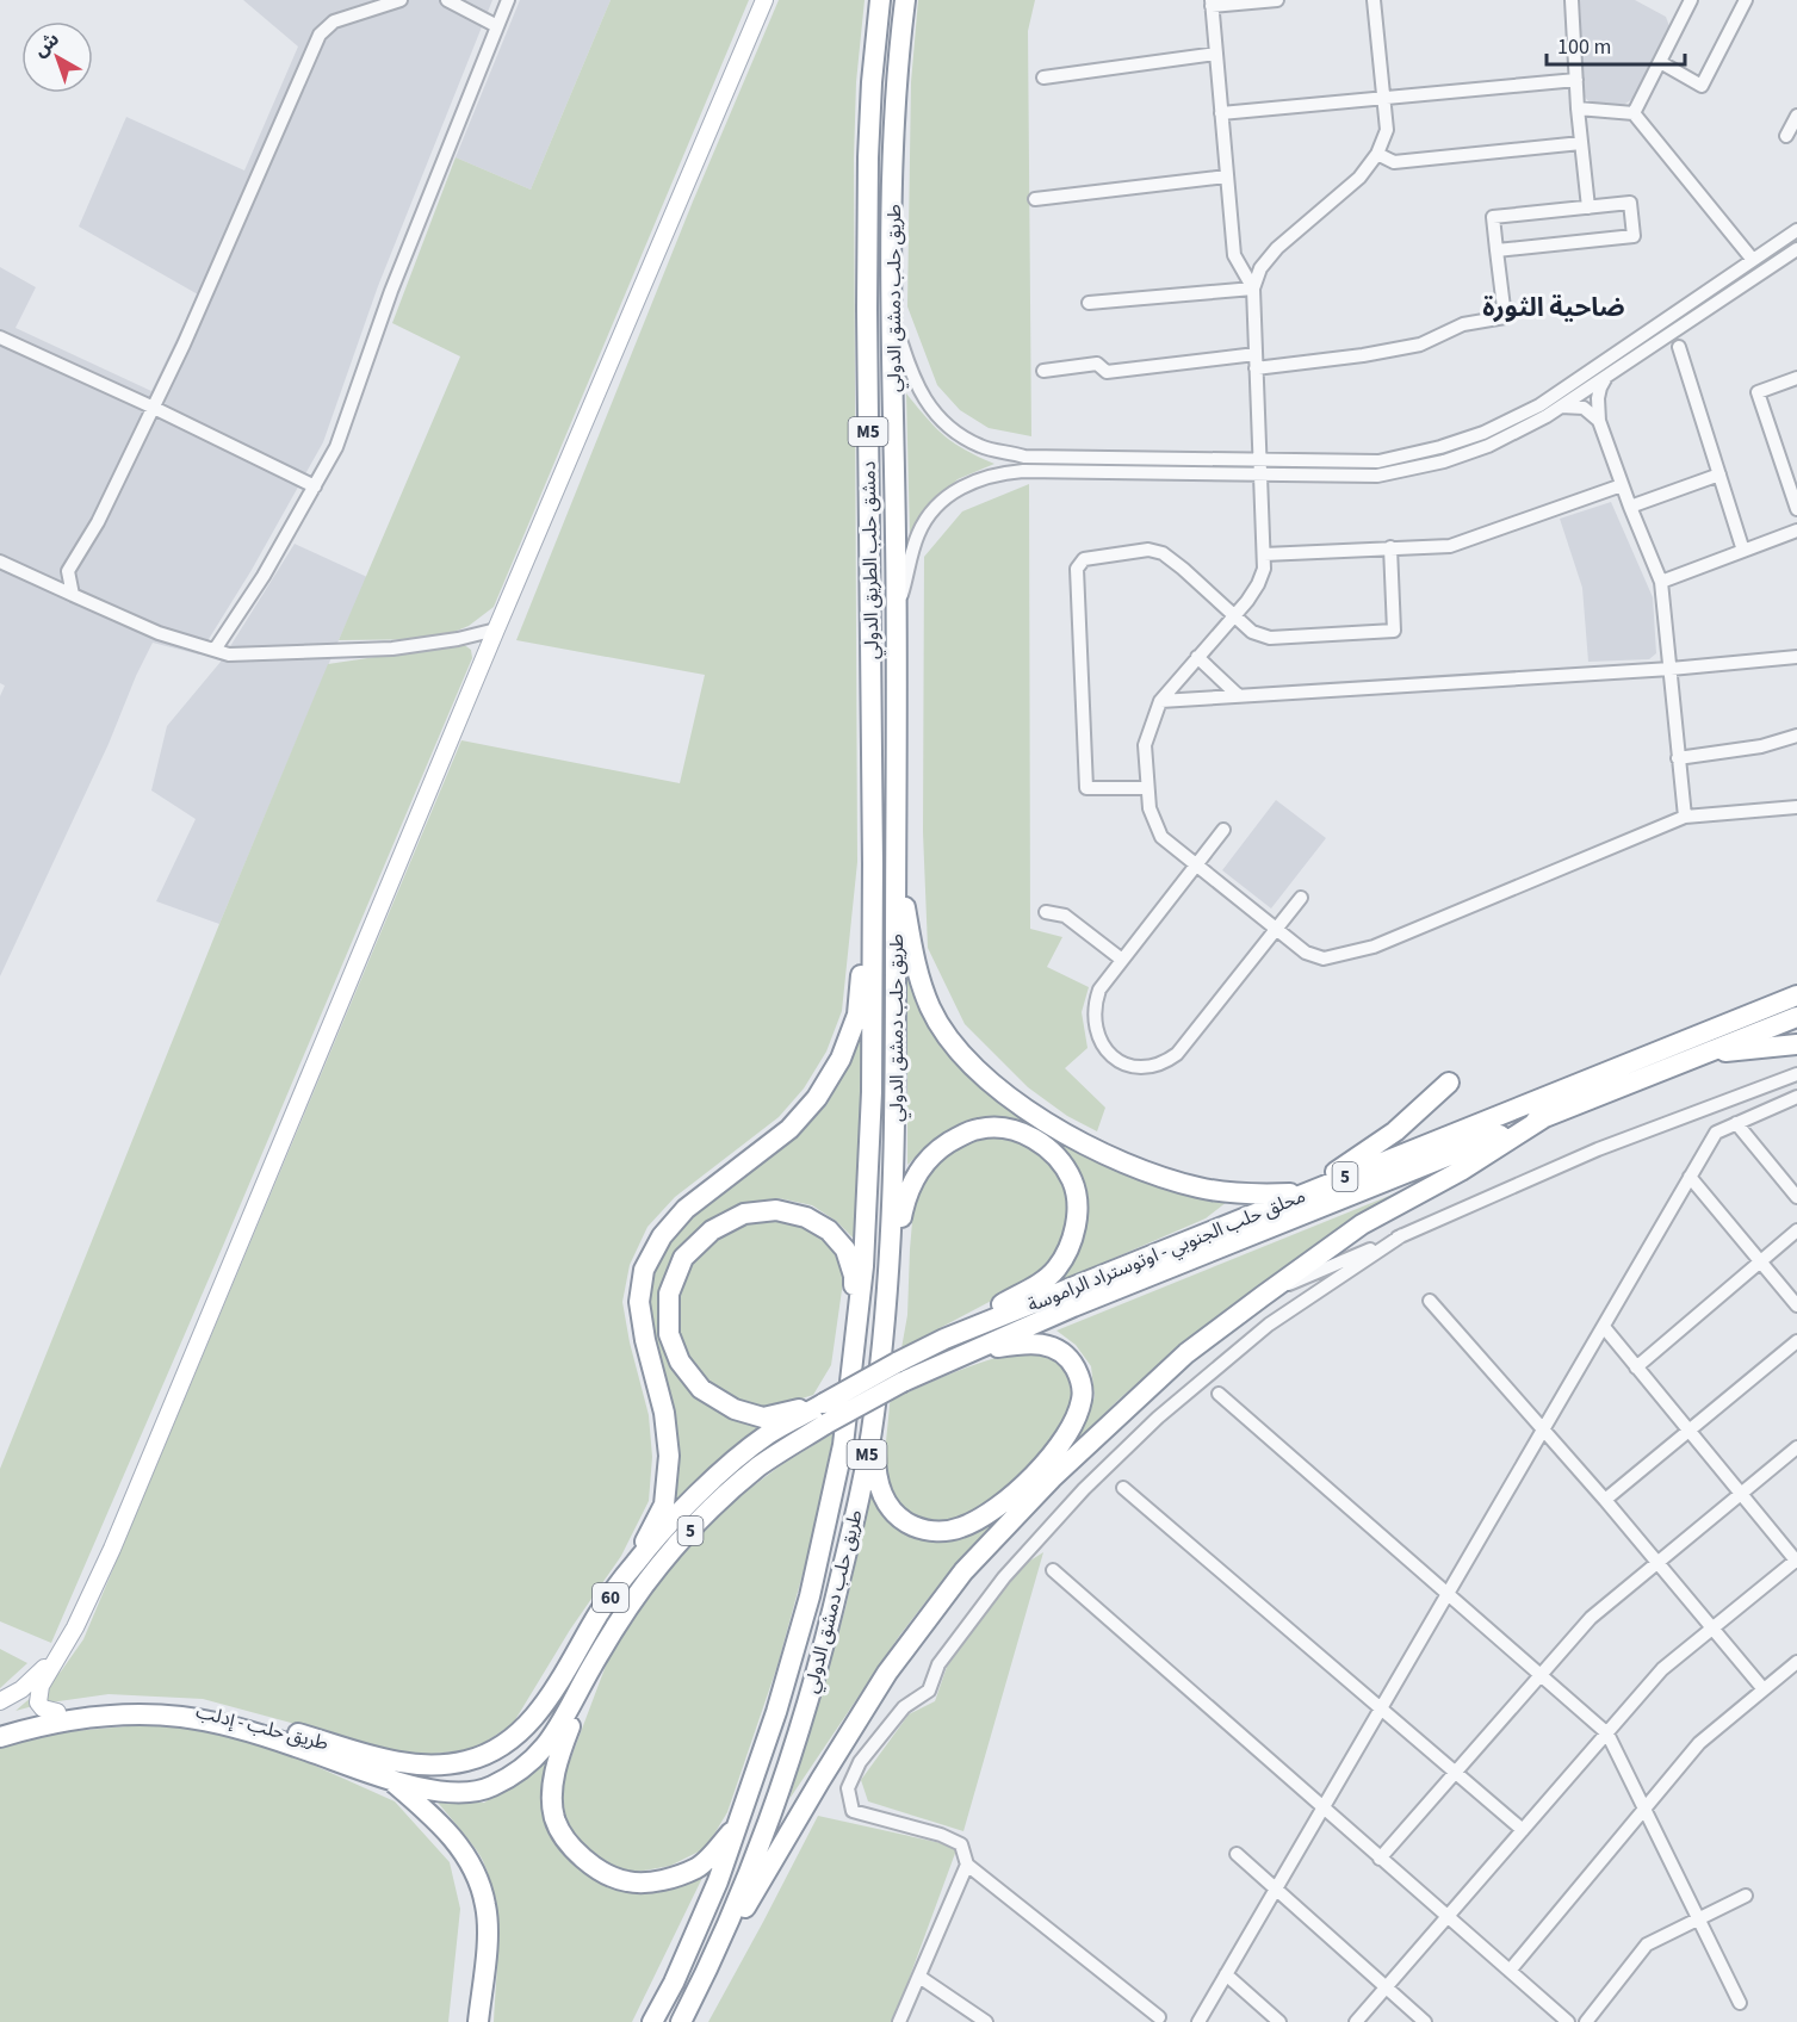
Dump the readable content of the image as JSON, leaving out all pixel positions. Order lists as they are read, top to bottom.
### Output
{
  "streets": {
    "highway": [
      "طريق حلب دمشق الدولي",
      "M5",
      "دمشق حلب الطريق الدولي",
      "5",
      "محلق حلب الجنوبي - اوتوستراد الراموسة",
      "60",
      "طريق حلب - إدلب"
    ]
  },
  "crossings": [
    ["طريق حلب دمشق الدولي", "دمشق حلب الطريق الدولي"],
    ["5", "محلق حلب الجنوبي - اوتوستراد الراموسة"],
    ["5", "60"],
    ["محلق حلب الجنوبي - اوتوستراد الراموسة", "60"],
    ["60", "طريق حلب - إدلب"]
  ],
  "districts": ["ضاحية الثورة"],
  "scale_bar": "100 m",
  "north": "top left"
}
